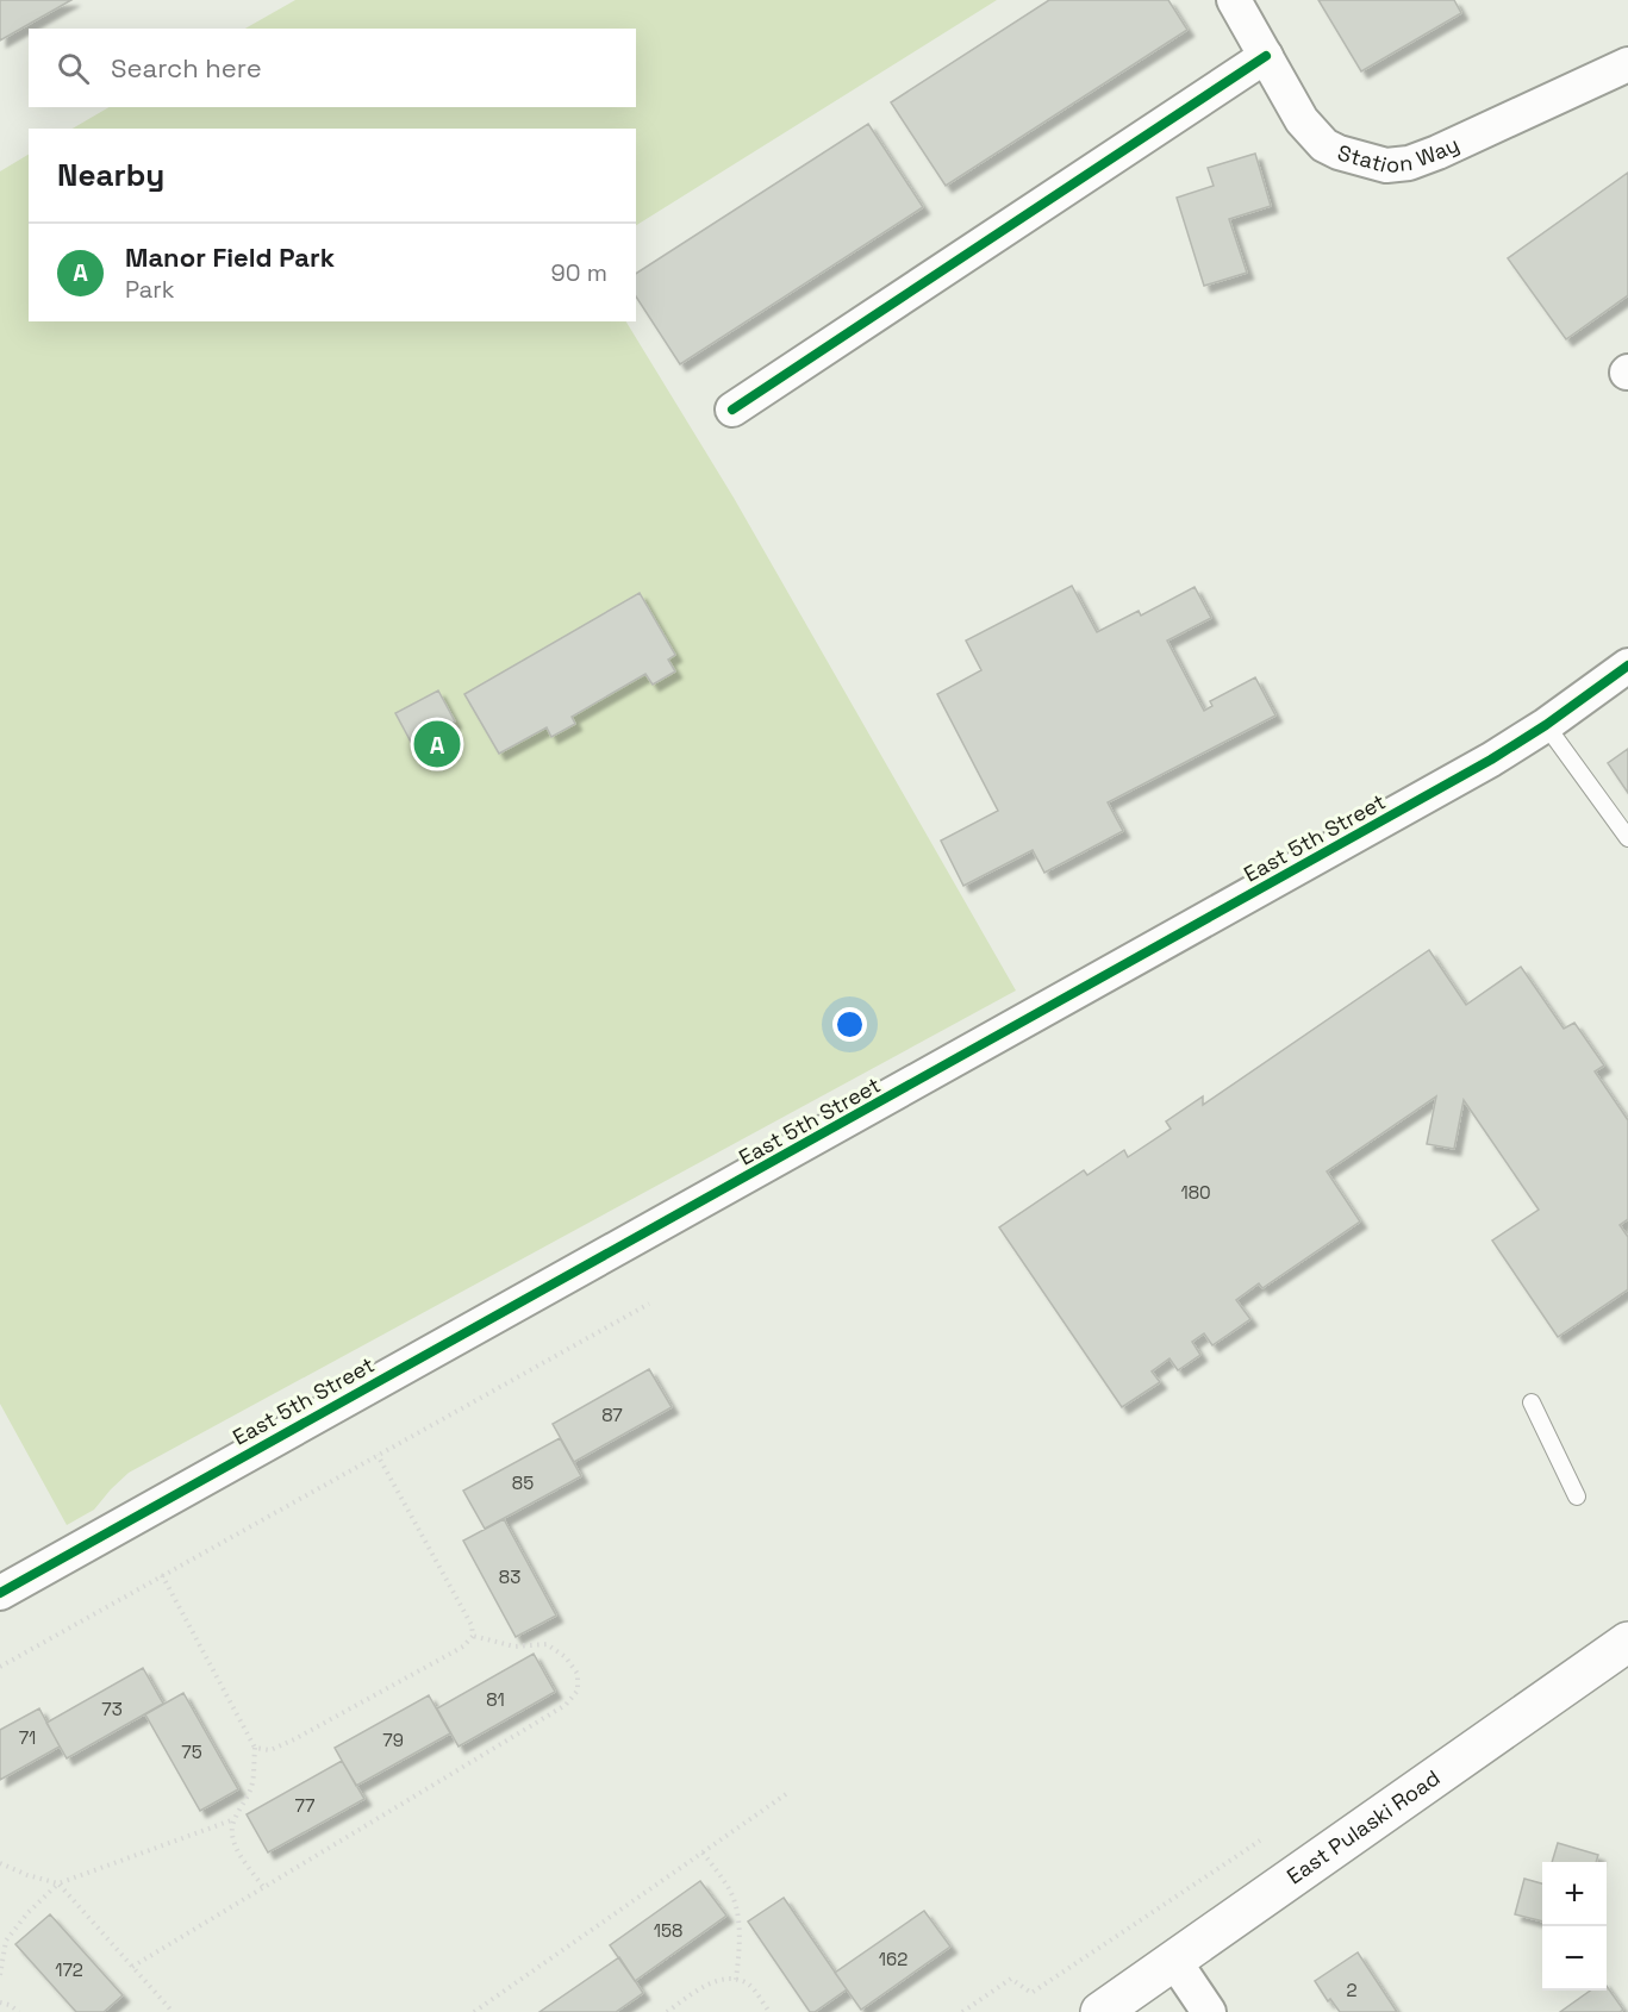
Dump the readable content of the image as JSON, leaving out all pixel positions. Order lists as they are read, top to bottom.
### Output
{
  "streets": {
    "main road": ["East Pulaski Road"],
    "street": ["Station Way", "East 5th Street"]
  },
  "house_numbers": [
    "180",
    "87",
    "85",
    "83",
    "81",
    "73",
    "71",
    "79",
    "75",
    "77",
    "158",
    "162",
    "172",
    "2"
  ],
  "page": {
    "search": "Search here",
    "heading": "Nearby",
    "list": [
      {
        "mark": "A",
        "name": "Manor Field Park",
        "note": "Park",
        "value": "90 m"
      }
    ],
    "pins": "A",
    "map_buttons": ["+", "−"]
  }
}
